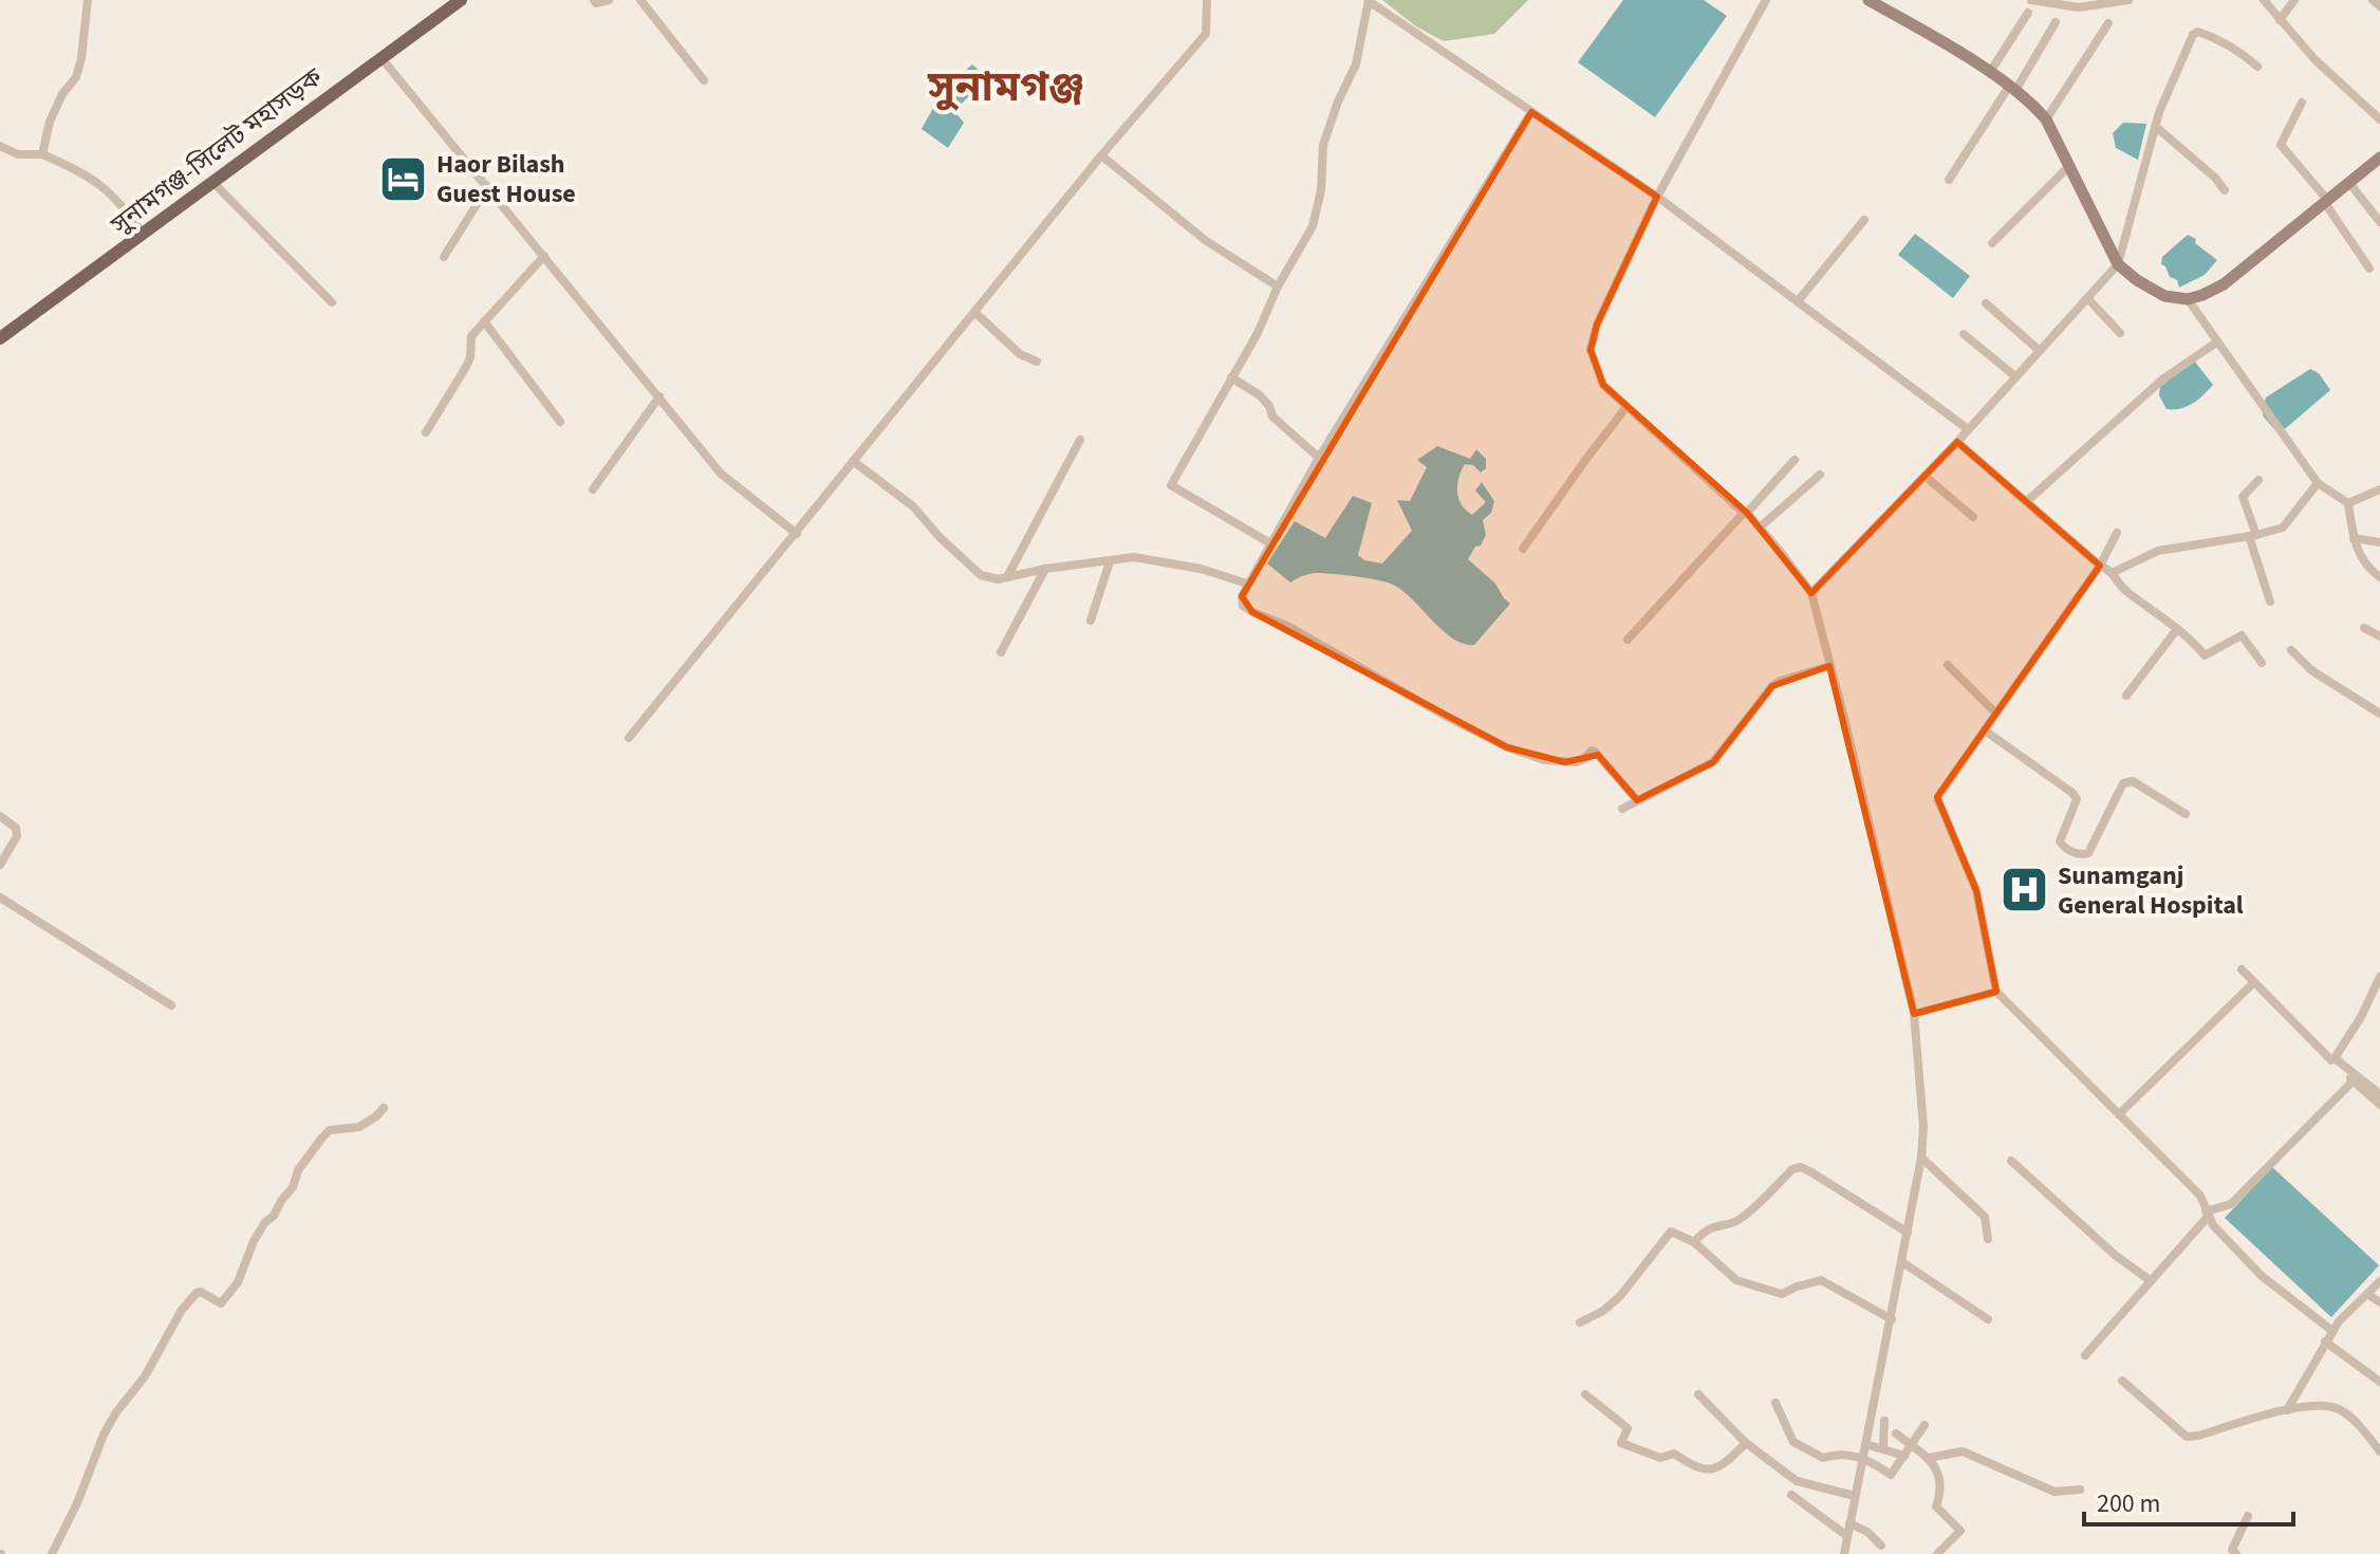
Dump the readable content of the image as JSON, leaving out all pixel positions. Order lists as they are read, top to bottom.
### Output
{
  "streets": {
    "main road": ["সুনামগঞ্জ-সিলেট মহাসড়ক"]
  },
  "districts": ["সুনামগঞ্জ"],
  "places": {
    "hotel": ["Haor Bilash Guest House"],
    "hospital": ["Sunamganj General Hospital"]
  },
  "scale_bar": "200 m"
}
